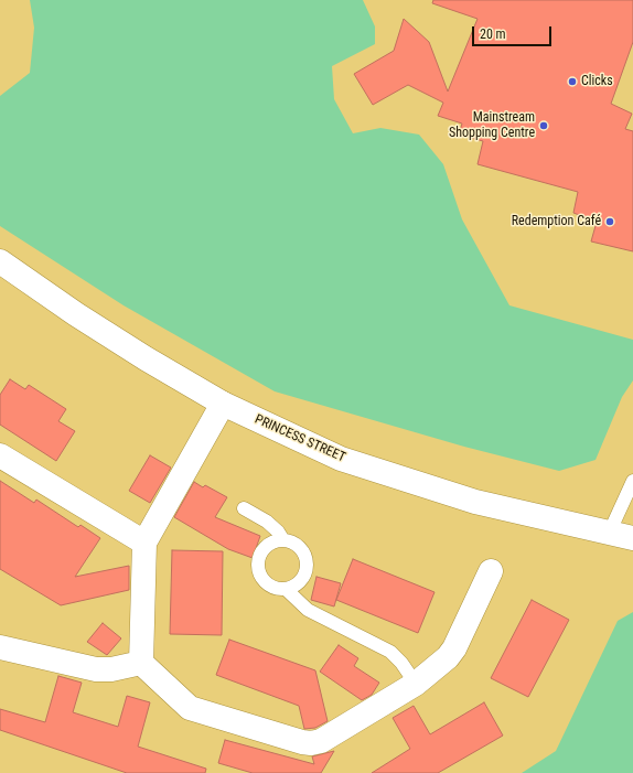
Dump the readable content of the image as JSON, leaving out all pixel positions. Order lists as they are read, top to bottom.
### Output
{
  "streets": {
    "street": ["PRINCESS STREET"]
  },
  "places": ["Clicks", "Mainstream Shopping Centre", "Redemption Café"],
  "scale_bar": "20 m"
}
